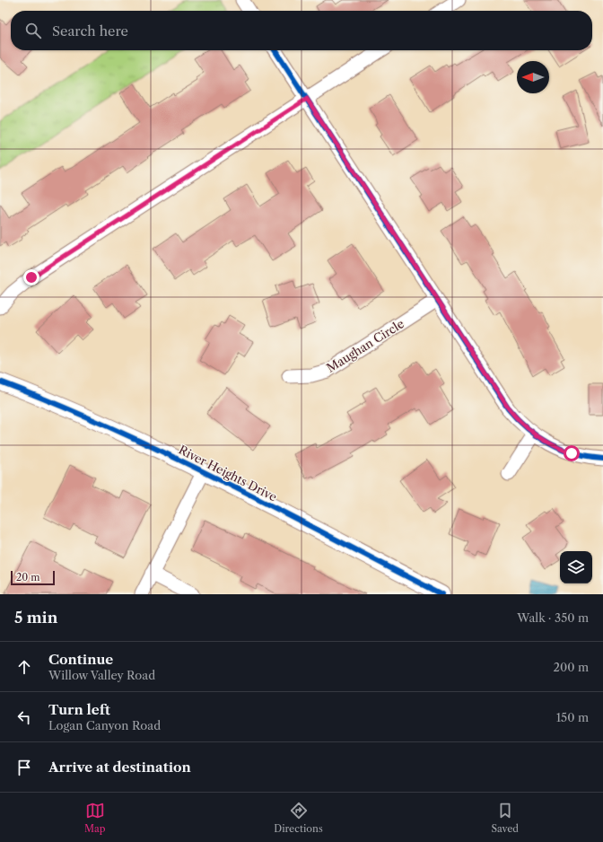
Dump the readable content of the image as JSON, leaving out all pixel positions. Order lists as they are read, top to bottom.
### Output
{
  "streets": {
    "street": ["Maughan Circle", "River Heights Drive"]
  },
  "scale_bar": "20 m",
  "north": "left",
  "page": {
    "search": "Search here",
    "scale": "20 m",
    "heading": ["5 min", "Walk · 350 m"],
    "list": [
      ["Continue", "Willow Valley Road", "200 m"],
      ["Turn left", "Logan Canyon Road", "150 m"],
      "Arrive at destination"
    ],
    "nav": ["Map", "Directions", "Saved"]
  }
}
